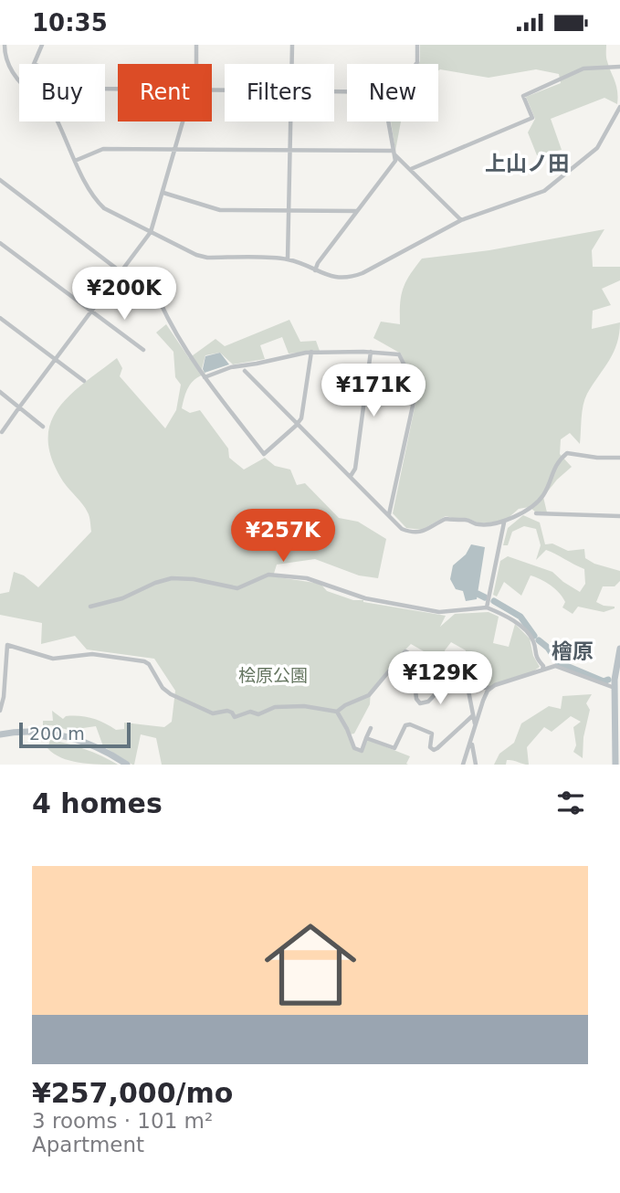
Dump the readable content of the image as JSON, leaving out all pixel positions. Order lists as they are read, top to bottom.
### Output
{
  "districts": ["上山ノ田", "檜原"],
  "parks": ["桧原公園"],
  "scale_bar": "200 m",
  "page": {
    "status": "10:35",
    "chip": [
      "Buy",
      "Rent",
      "Filters",
      "New"
    ],
    "price": [
      "¥200K",
      "¥171K",
      "¥257K",
      "¥129K"
    ],
    "scale": "200 m",
    "heading": "4 homes",
    "list": [
      {
        "name": "¥257,000/mo",
        "note": "3 rooms · 101 m² · Apartment"
      }
    ]
  }
}
